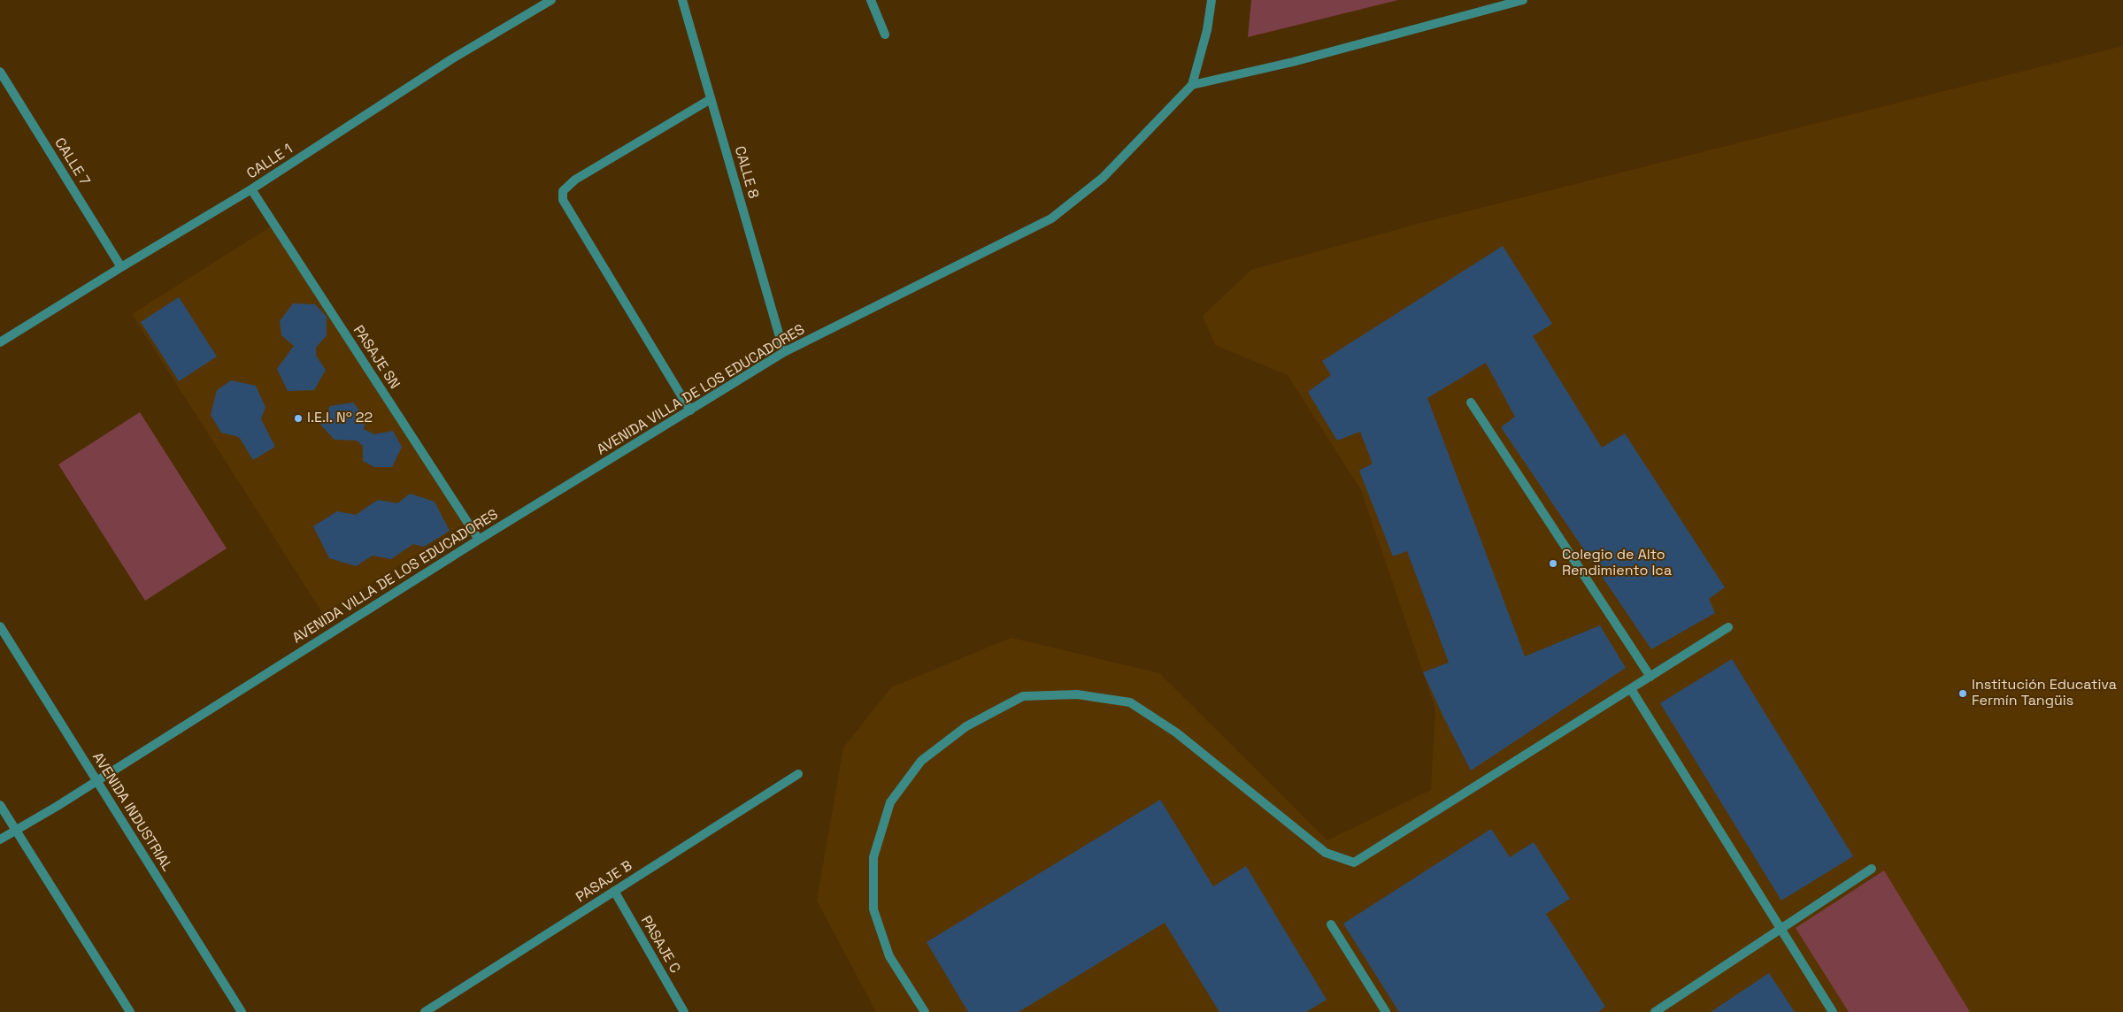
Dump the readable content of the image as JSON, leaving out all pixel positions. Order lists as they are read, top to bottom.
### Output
{
  "streets": {
    "street": [
      "CALLE 7",
      "CALLE 1",
      "CALLE 8",
      "PASAJE SN",
      "AVENIDA VILLA DE LOS EDUCADORES",
      "AVENIDA INDUSTRIAL",
      "PASAJE B",
      "PASAJE C"
    ]
  },
  "crossings": [
    ["CALLE 7", "CALLE 1"],
    ["CALLE 1", "PASAJE SN"],
    ["CALLE 8", "AVENIDA VILLA DE LOS EDUCADORES"],
    ["PASAJE SN", "AVENIDA VILLA DE LOS EDUCADORES"],
    ["AVENIDA VILLA DE LOS EDUCADORES", "AVENIDA INDUSTRIAL"],
    ["PASAJE B", "PASAJE C"]
  ],
  "places": ["I.E.I. Nº 22", "Colegio de Alto Rendimiento Ica", "Institución Educativa Fermín Tangüis"]
}
